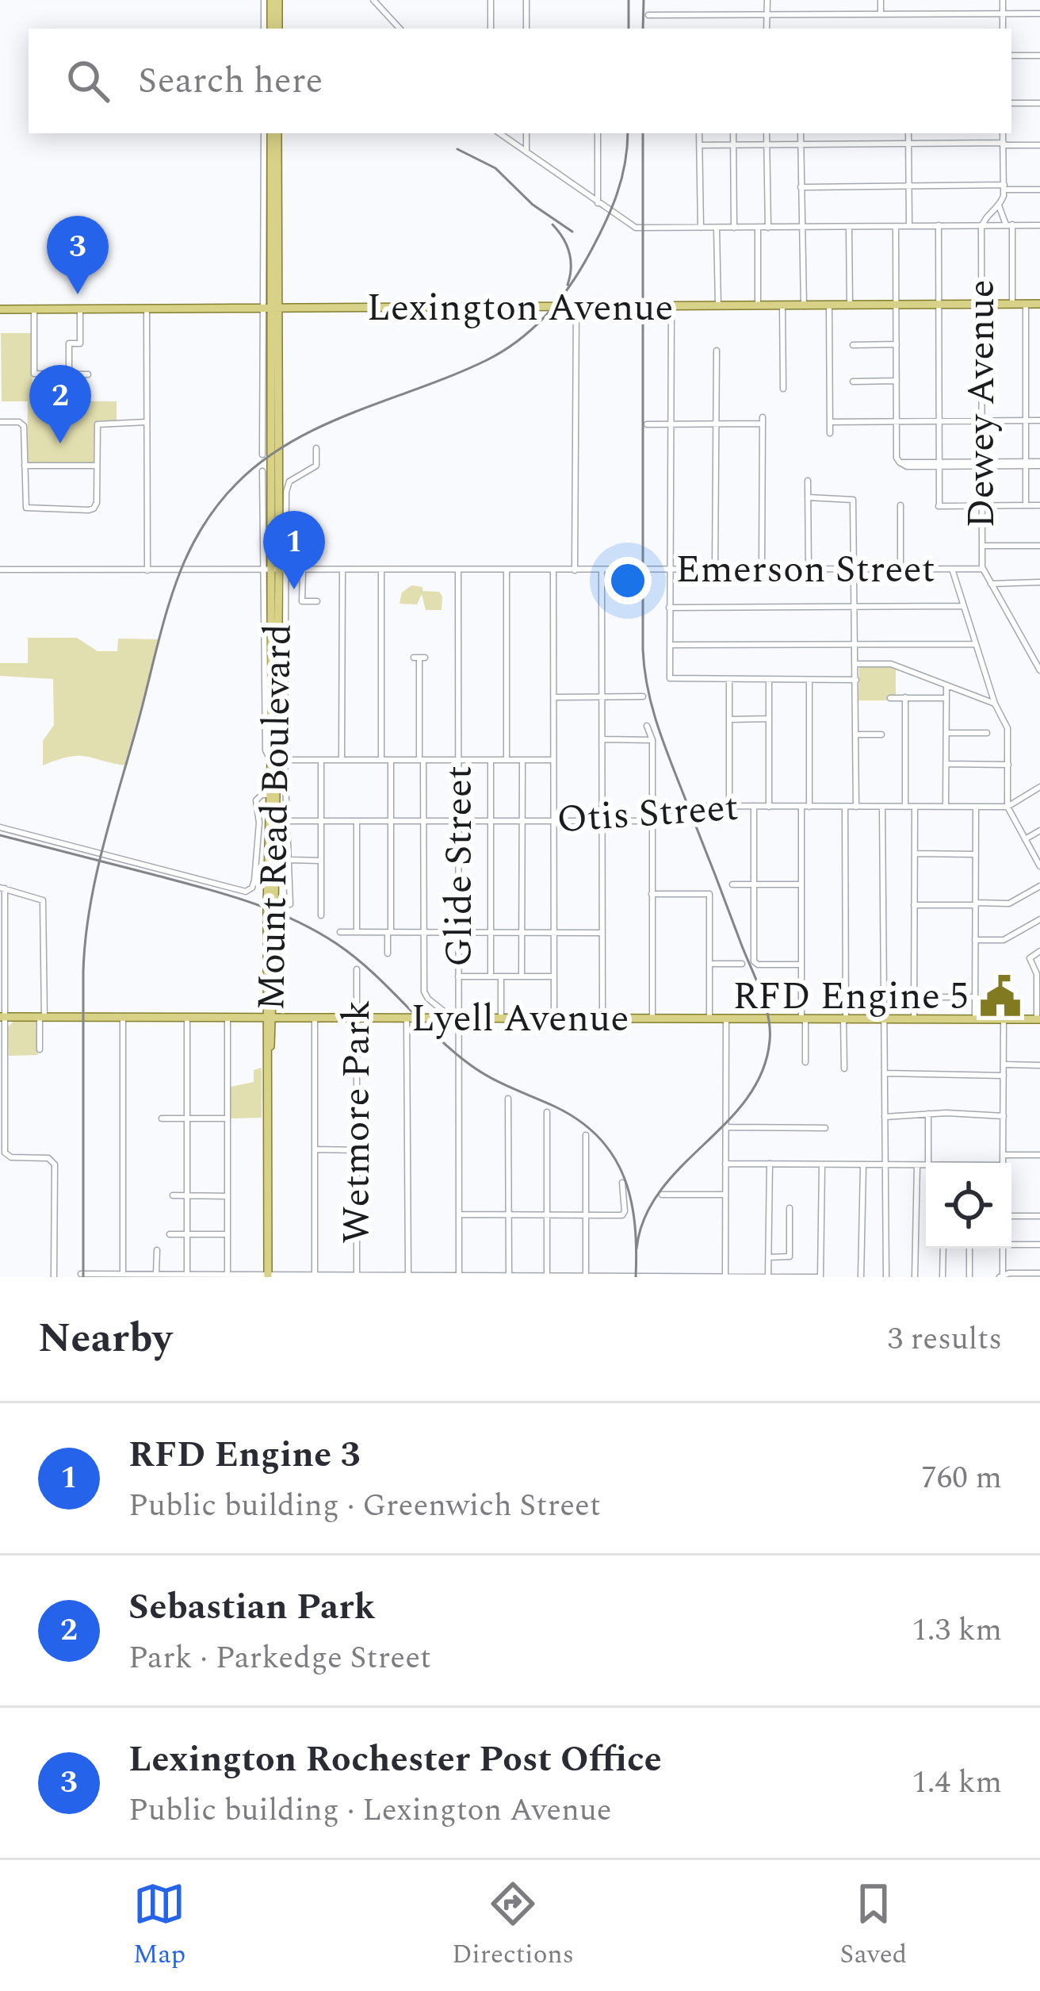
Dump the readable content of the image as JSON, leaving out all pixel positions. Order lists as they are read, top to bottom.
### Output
{
  "streets": {
    "main road": ["Lexington Avenue", "Mount Read Boulevard", "Lyell Avenue"],
    "street": [
      "Dewey Avenue",
      "Emerson Street",
      "Otis Street",
      "Glide Street",
      "Wetmore Park"
    ]
  },
  "crossings": [
    ["Lexington Avenue", "Dewey Avenue"],
    ["Lexington Avenue", "Mount Read Boulevard"],
    ["Dewey Avenue", "Emerson Street"],
    ["Emerson Street", "Mount Read Boulevard"],
    ["Emerson Street", "Glide Street"],
    ["Otis Street", "Mount Read Boulevard"],
    ["Otis Street", "Glide Street"],
    ["Mount Read Boulevard", "Lyell Avenue"],
    ["Glide Street", "Lyell Avenue"],
    ["Lyell Avenue", "Wetmore Park"]
  ],
  "places": {
    "public building": ["RFD Engine 5"]
  },
  "page": {
    "search": "Search here",
    "pins": ["3", "2", "1"],
    "heading": ["Nearby", "3 results"],
    "list": [
      {
        "mark": "1",
        "name": "RFD Engine 3",
        "note": "Public building · Greenwich Street",
        "value": "760 m"
      },
      {
        "mark": "2",
        "name": "Sebastian Park",
        "note": "Park · Parkedge Street",
        "value": "1.3 km"
      },
      {
        "mark": "3",
        "name": "Lexington Rochester Post Office",
        "note": "Public building · Lexington Avenue",
        "value": "1.4 km"
      }
    ],
    "nav": ["Map", "Directions", "Saved"]
  }
}
